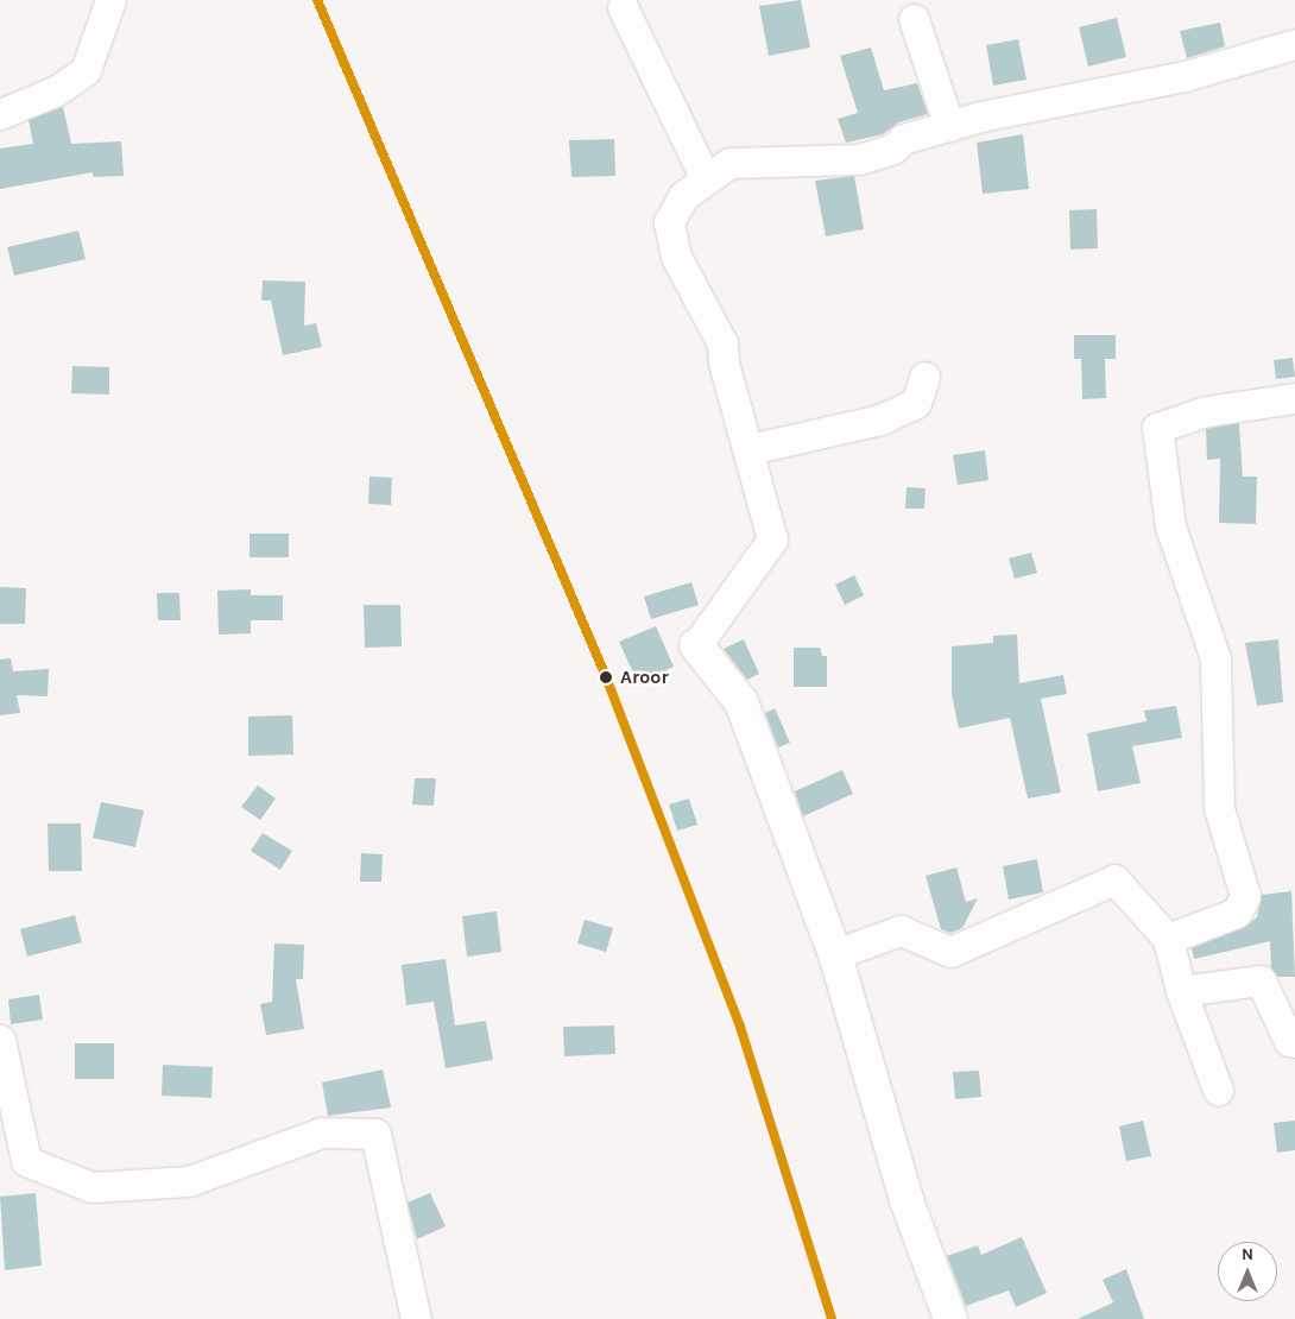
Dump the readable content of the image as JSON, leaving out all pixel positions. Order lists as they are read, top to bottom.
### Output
{
  "places": ["Aroor"],
  "north": "top"
}
